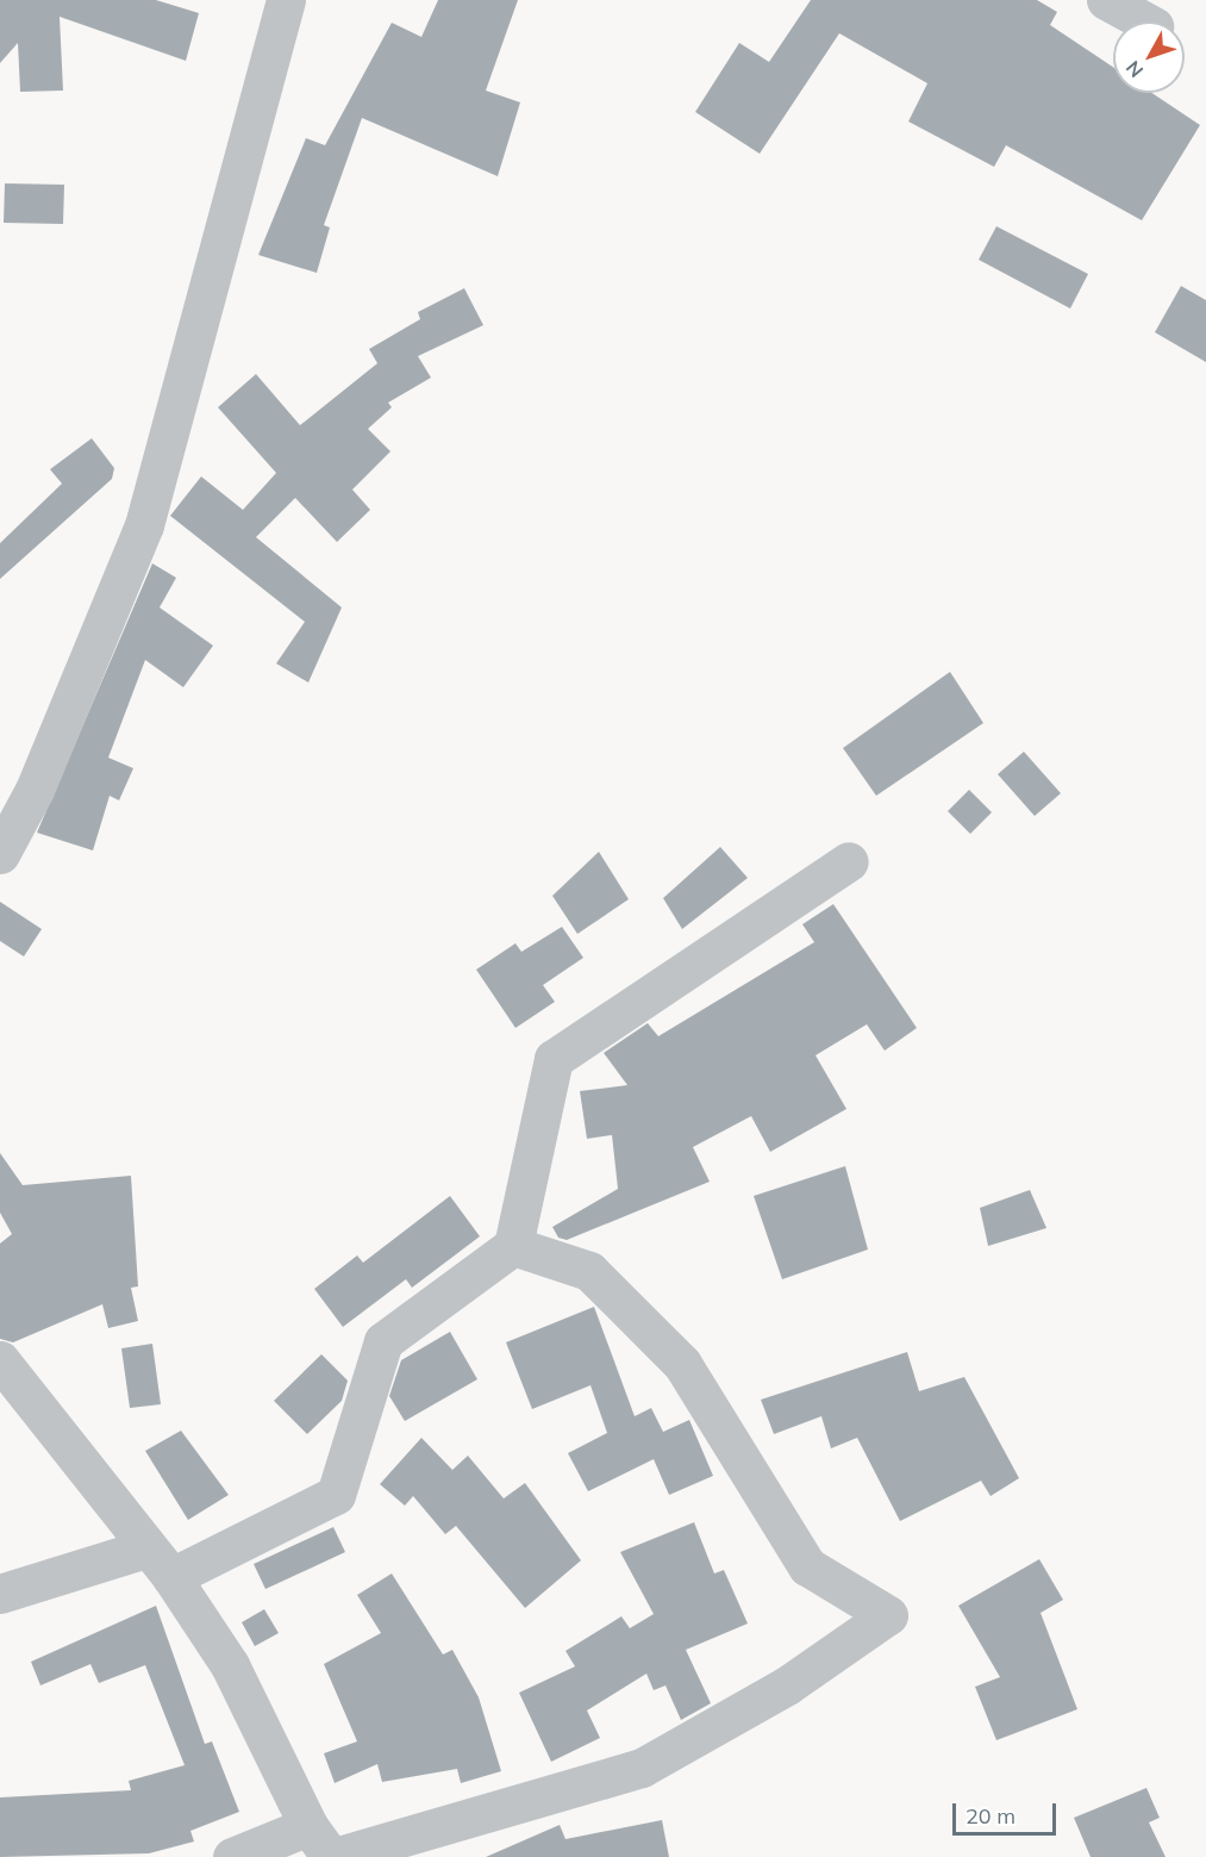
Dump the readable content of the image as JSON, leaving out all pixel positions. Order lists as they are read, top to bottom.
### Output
{
  "scale_bar": "20 m",
  "north": "bottom left"
}
